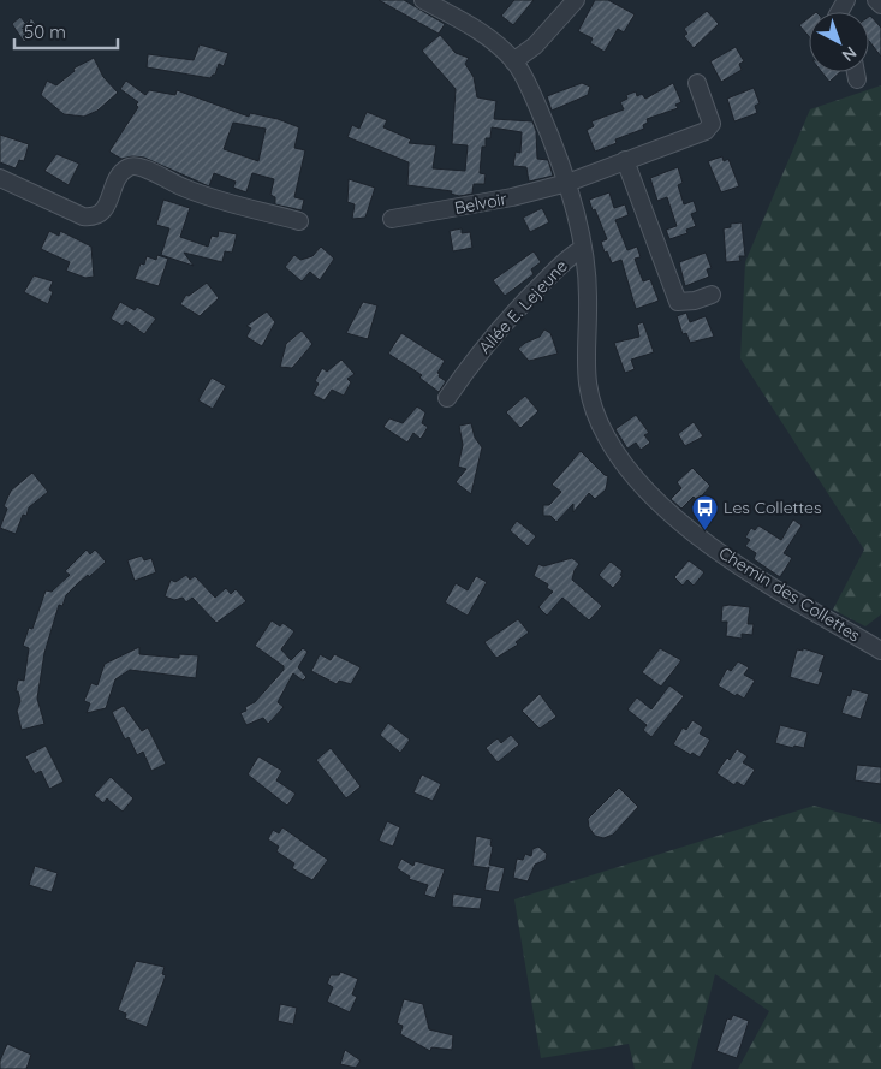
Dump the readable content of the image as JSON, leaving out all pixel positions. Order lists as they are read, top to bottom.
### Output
{
  "streets": {
    "street": ["Belvoir", "Allée E. Lejeune", "Chemin des Collettes"]
  },
  "crossings": [
    ["Belvoir", "Chemin des Collettes"],
    ["Allée E. Lejeune", "Chemin des Collettes"]
  ],
  "places": {
    "bus stop": ["Les Collettes"]
  },
  "scale_bar": "50 m",
  "north": "bottom right"
}
